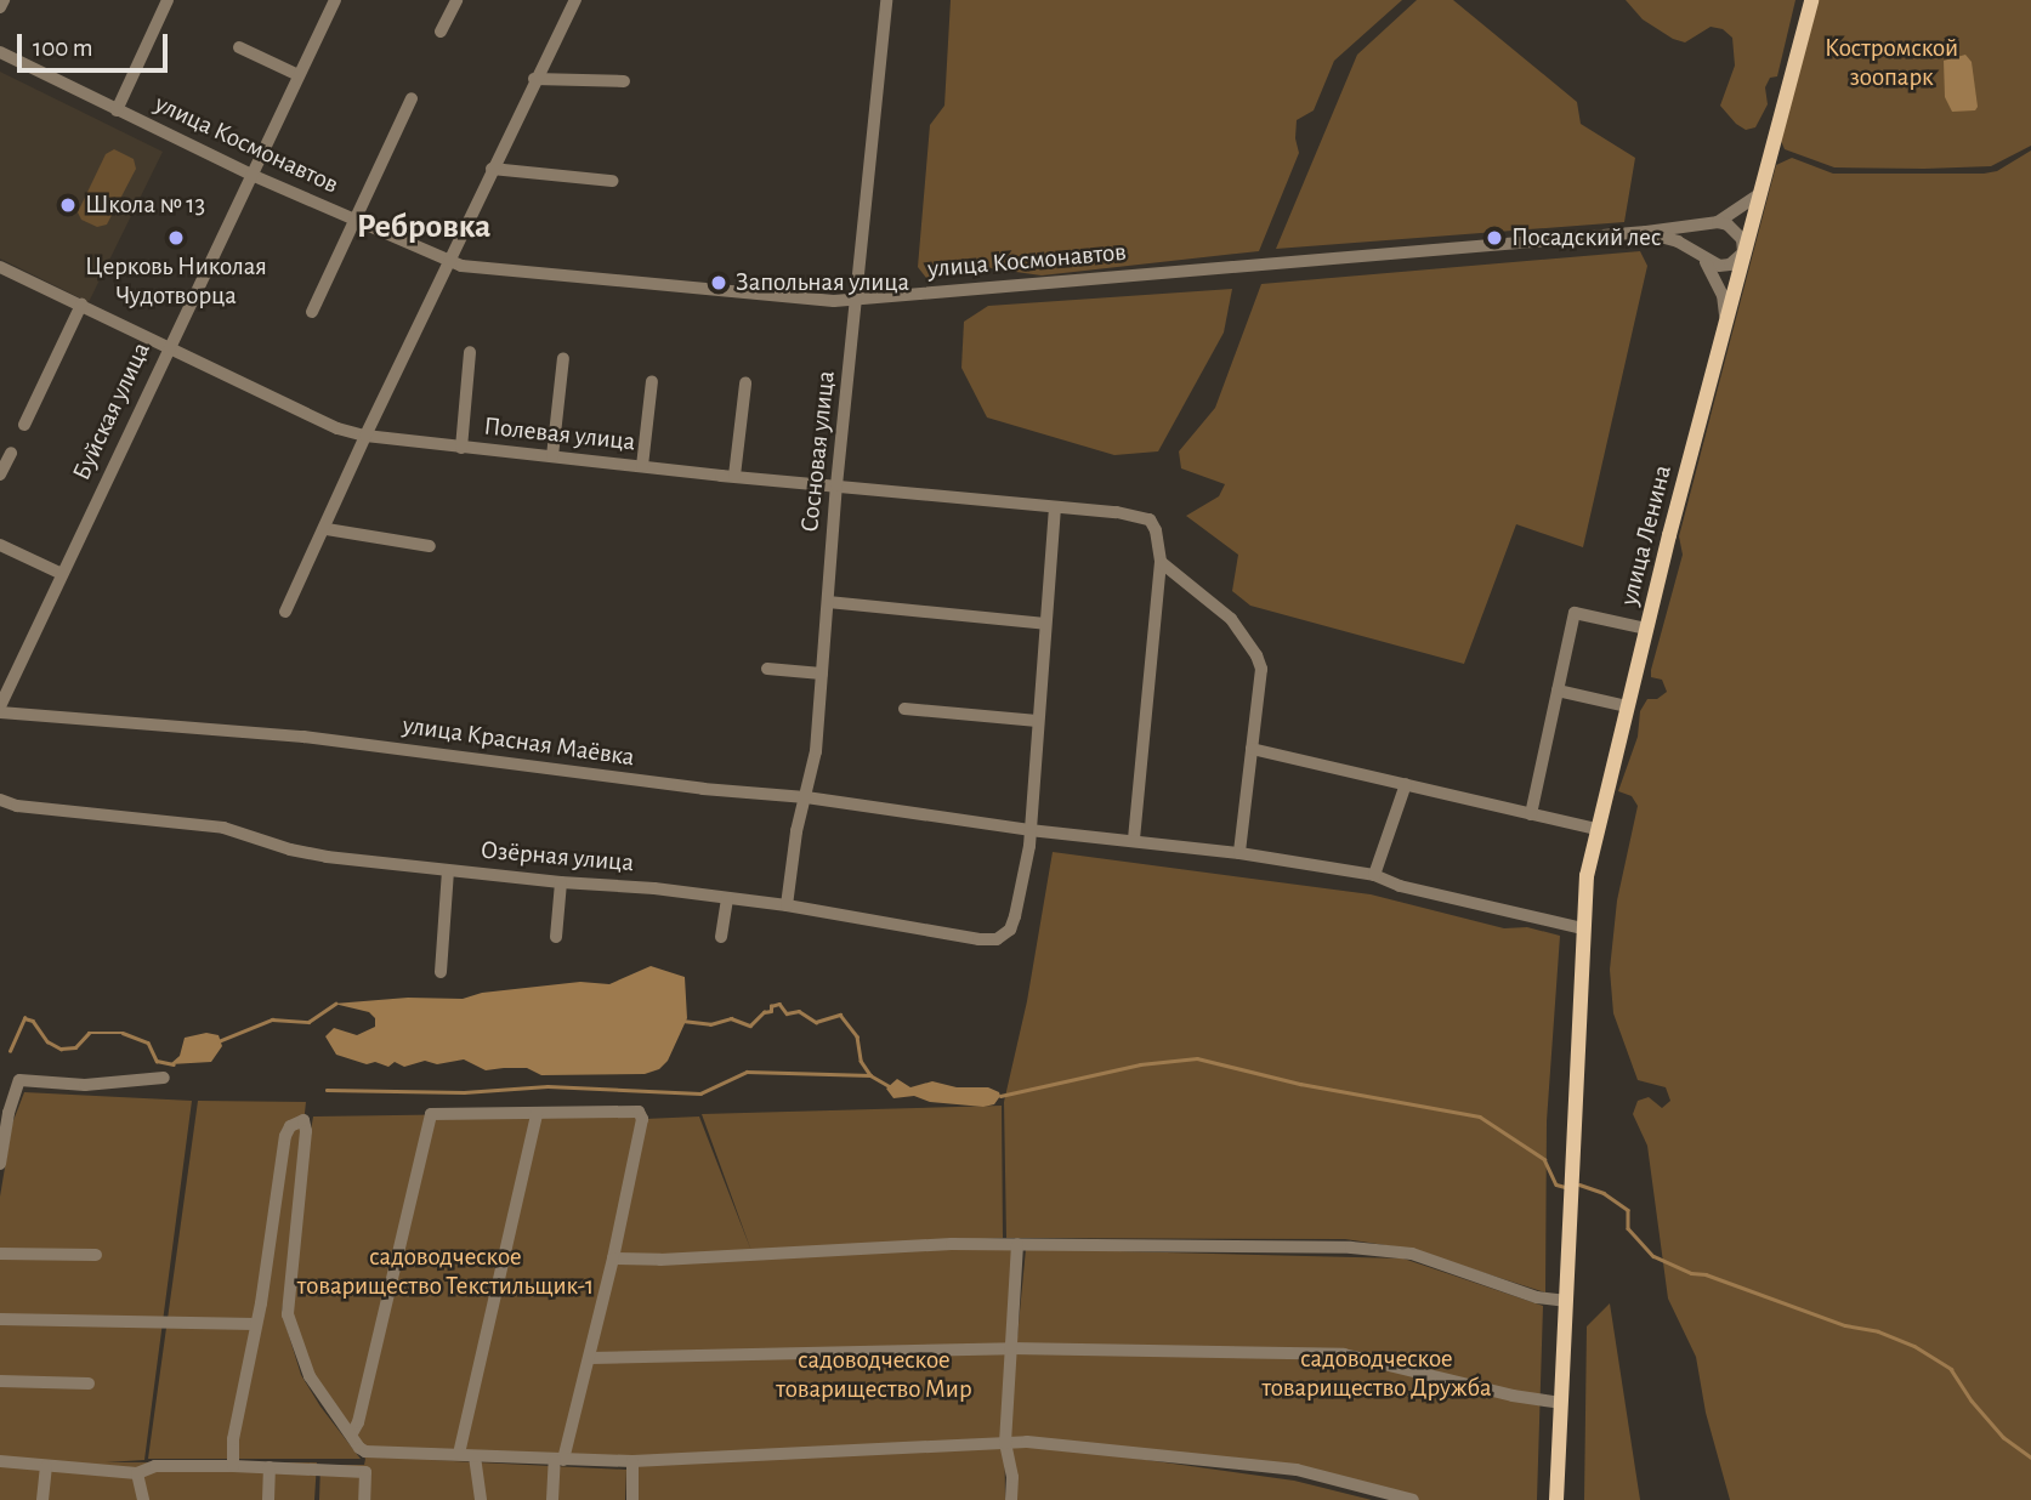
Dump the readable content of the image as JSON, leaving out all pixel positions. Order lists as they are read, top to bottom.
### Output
{
  "streets": {
    "main road": ["улица Ленина"],
    "street": [
      "улица Космонавтов",
      "Буйская улица",
      "Полевая улица",
      "Сосновая улица",
      "улица Красная Маёвка",
      "Озёрная улица"
    ]
  },
  "crossings": [
    ["улица Космонавтов", "Буйская улица"],
    ["улица Космонавтов", "Сосновая улица"],
    ["Буйская улица", "Полевая улица"],
    ["Буйская улица", "улица Красная Маёвка"],
    ["Полевая улица", "Сосновая улица"],
    ["Сосновая улица", "улица Красная Маёвка"],
    ["Сосновая улица", "Озёрная улица"],
    ["улица Ленина", "улица Красная Маёвка"],
    ["улица Красная Маёвка", "Озёрная улица"]
  ],
  "districts": ["Ребровка"],
  "parks": [
    "Костромской зоопарк",
    "садоводческое товарищество Текстильщик-1",
    "садоводческое товарищество Дружба",
    "садоводческое товарищество Мир"
  ],
  "places": [
    "Школа № 13",
    "Церковь Николая Чудотворца",
    "Посадский лес",
    "Запольная улица"
  ],
  "scale_bar": "100 m"
}
